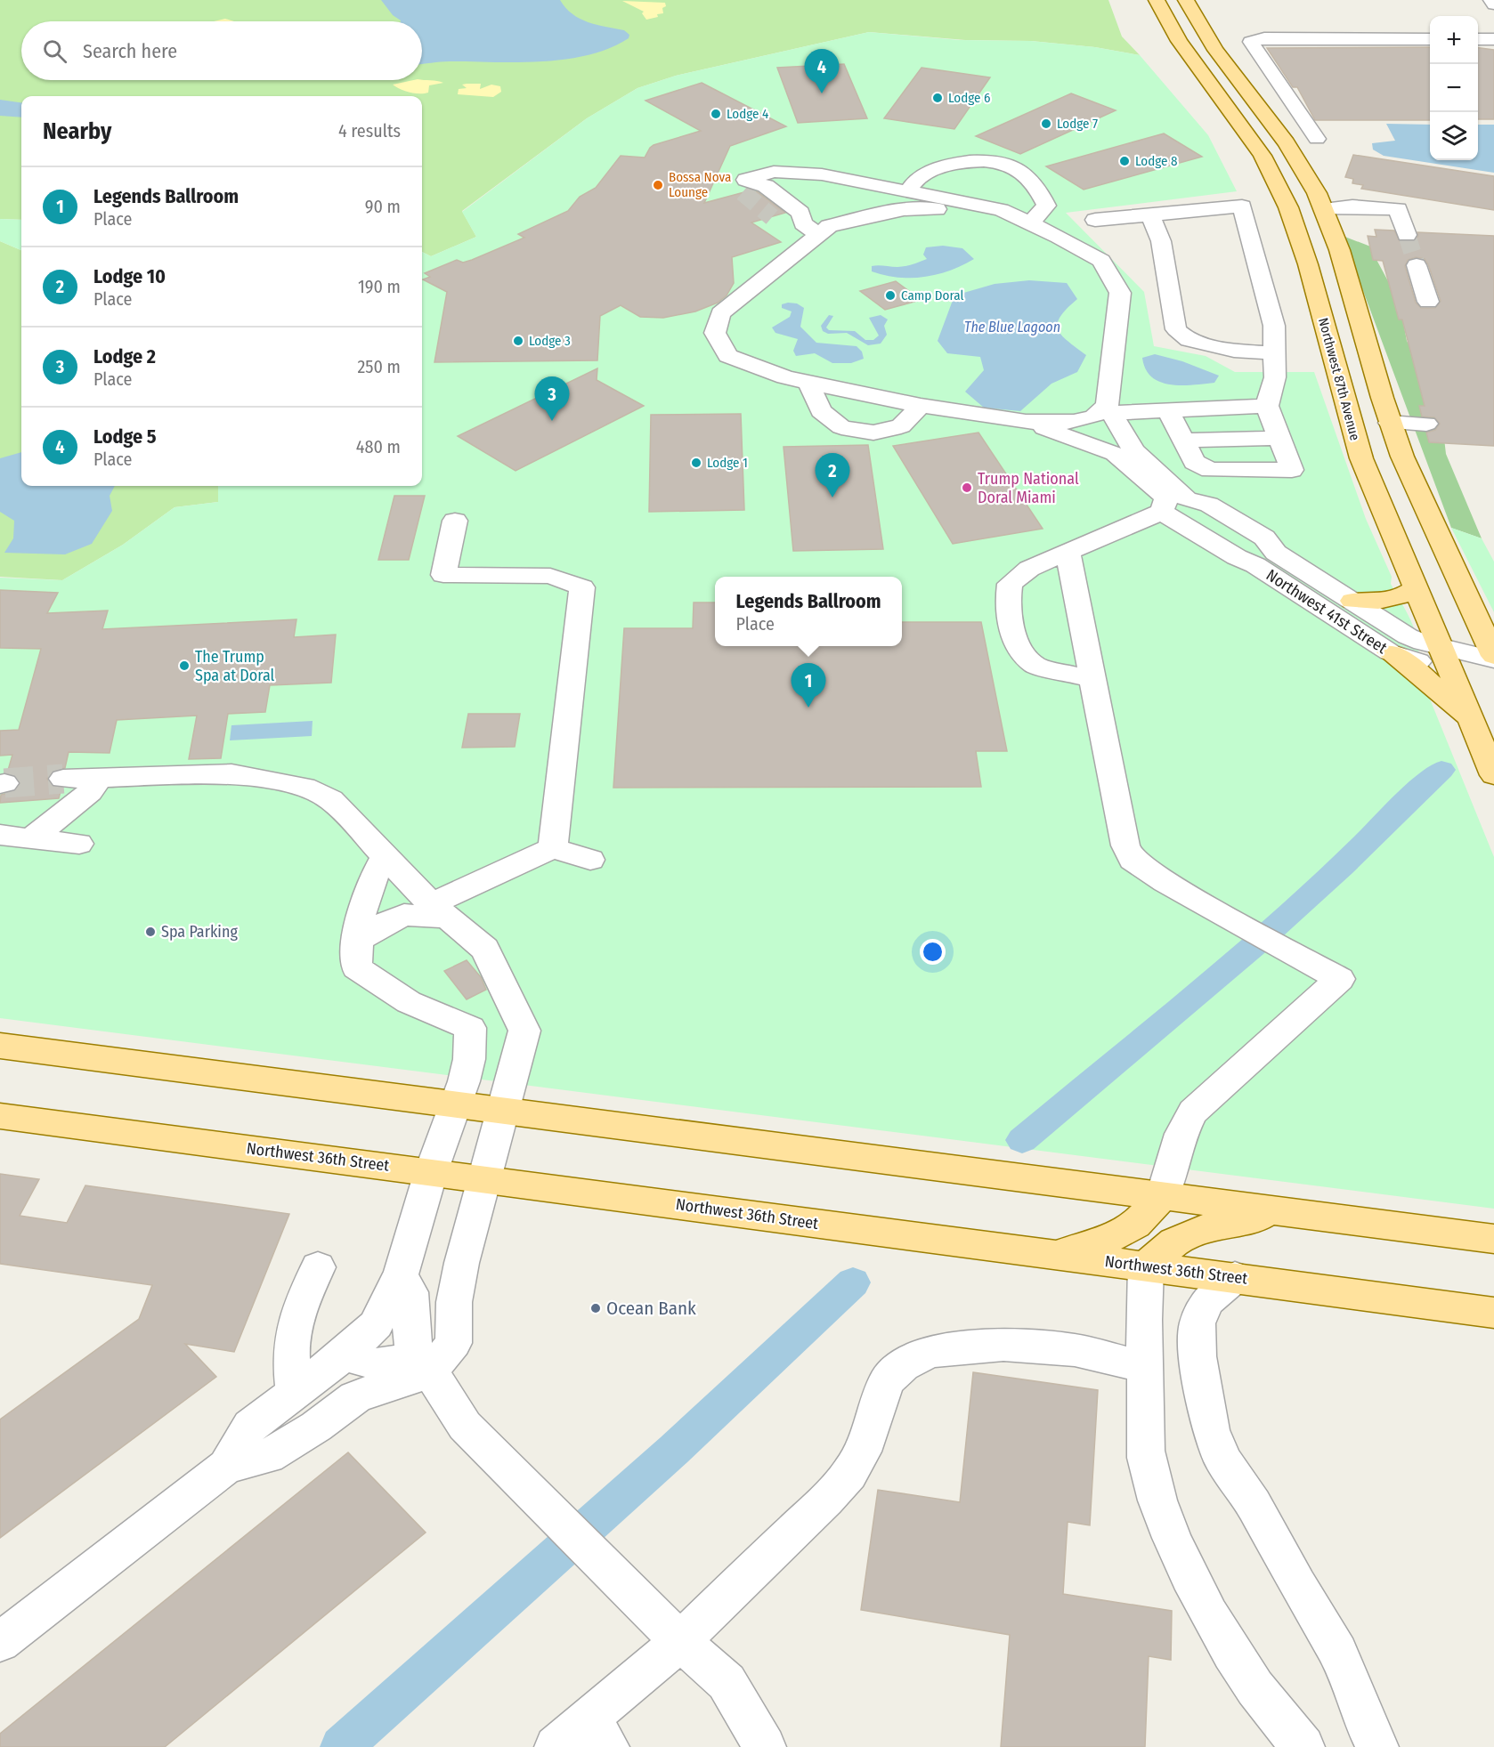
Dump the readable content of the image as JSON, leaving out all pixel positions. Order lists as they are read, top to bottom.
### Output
{
  "streets": {
    "main road": ["Northwest 87th Avenue", "Northwest 36th Street"],
    "street": ["Northwest 41st Street"]
  },
  "crossings": [
    ["Northwest 87th Avenue", "Northwest 41st Street"]
  ],
  "water": ["The Blue Lagoon"],
  "places": [
    "Lodge 6",
    "Lodge 4",
    "Lodge 7",
    "Lodge 8",
    "Bossa Nova Lounge",
    "Camp Doral",
    "Lodge 3",
    "Lodge 1",
    "Trump National Doral Miami",
    "The Trump Spa at Doral",
    "Spa Parking",
    "Ocean Bank"
  ],
  "page": {
    "map_buttons": ["+", "−"],
    "search": "Search here",
    "pins": [
      "4",
      "3",
      "2",
      "1"
    ],
    "heading": ["Nearby", "4 results"],
    "list": [
      {
        "mark": "1",
        "name": "Legends Ballroom",
        "note": "Place",
        "value": "90 m"
      },
      {
        "mark": "2",
        "name": "Lodge 10",
        "note": "Place",
        "value": "190 m"
      },
      {
        "mark": "3",
        "name": "Lodge 2",
        "note": "Place",
        "value": "250 m"
      },
      {
        "mark": "4",
        "name": "Lodge 5",
        "note": "Place",
        "value": "480 m"
      }
    ],
    "popup": ["Legends Ballroom", "Place"]
  }
}
